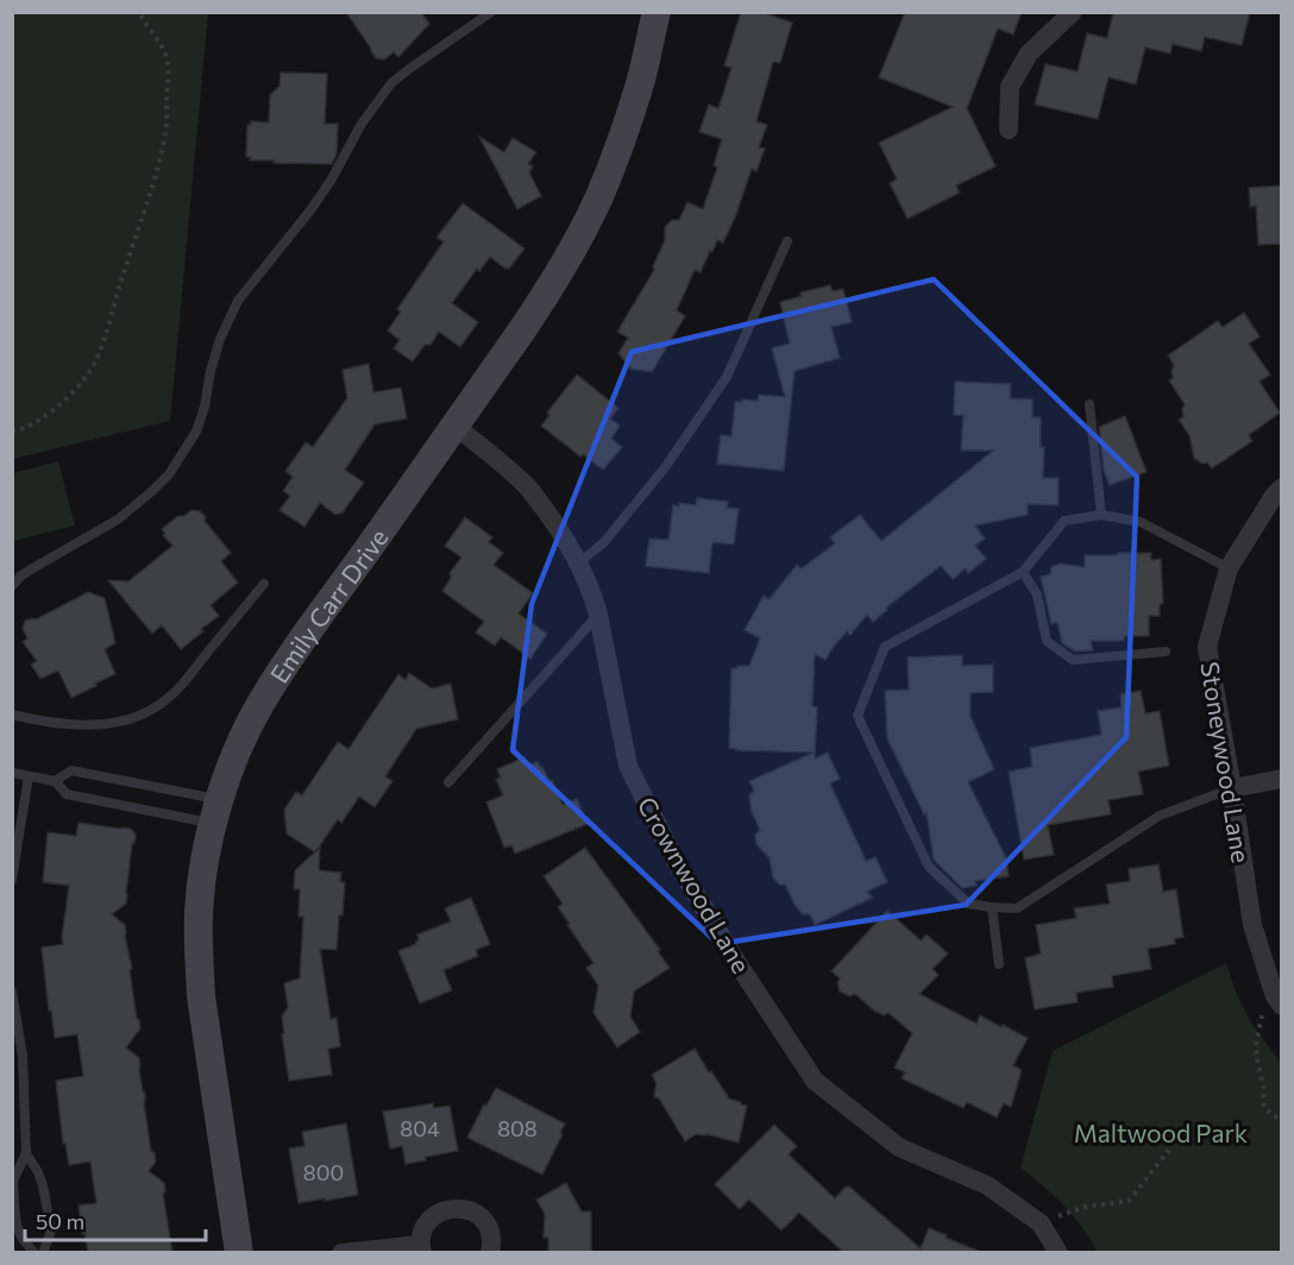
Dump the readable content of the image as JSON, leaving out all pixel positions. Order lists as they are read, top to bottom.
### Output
{
  "streets": {
    "street": ["Emily Carr Drive", "Stoneywood Lane", "Crownwood Lane"]
  },
  "crossings": [
    ["Emily Carr Drive", "Crownwood Lane"]
  ],
  "parks": ["Maltwood Park"],
  "house_numbers": ["804", "808", "800"],
  "scale_bar": "50 m"
}
